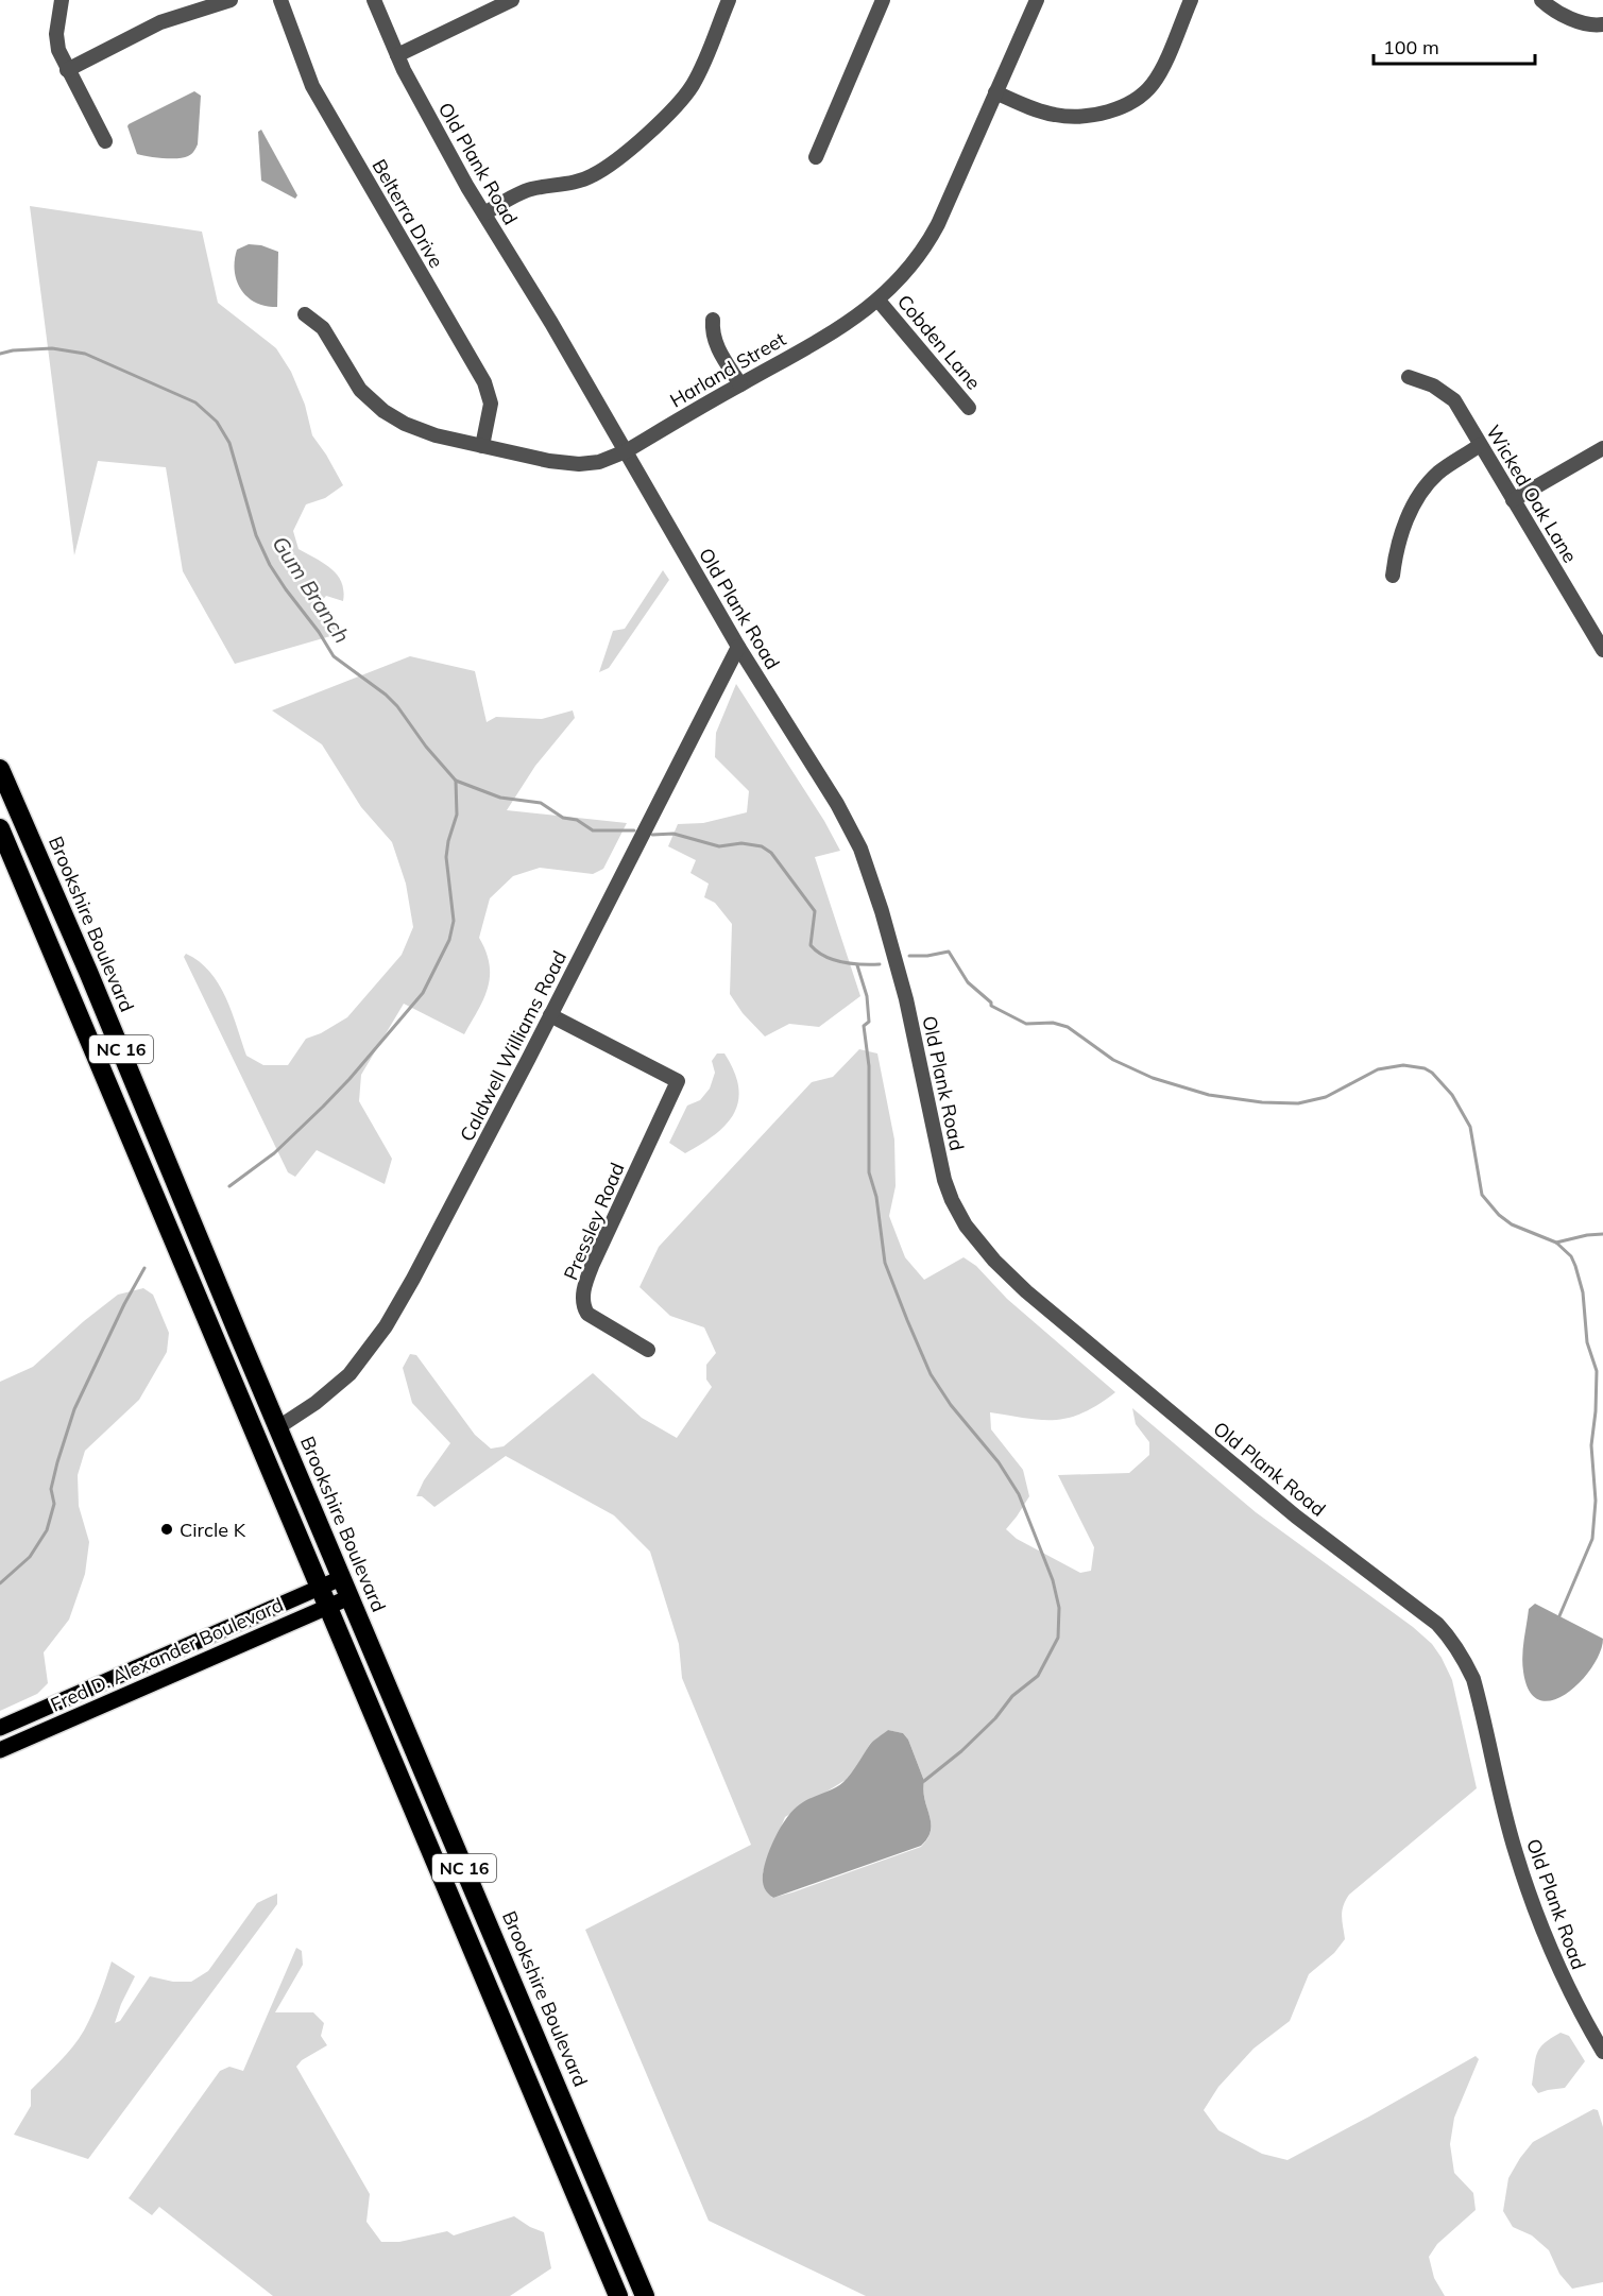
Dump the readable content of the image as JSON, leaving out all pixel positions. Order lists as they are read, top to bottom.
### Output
{
  "streets": {
    "highway": ["Brookshire Boulevard", "NC 16"],
    "main road": ["Fred D. Alexander Boulevard"],
    "street": [
      "Old Plank Road",
      "Belterra Drive",
      "Cobden Lane",
      "Harland Street",
      "Wicked Oak Lane",
      "Caldwell Williams Road",
      "Pressley Road"
    ]
  },
  "crossings": [
    ["Old Plank Road", "Harland Street"],
    ["Old Plank Road", "Caldwell Williams Road"],
    ["Belterra Drive", "Harland Street"],
    ["Cobden Lane", "Harland Street"],
    ["Brookshire Boulevard", "Caldwell Williams Road"],
    ["Brookshire Boulevard", "Fred D. Alexander Boulevard"],
    ["Caldwell Williams Road", "Pressley Road"],
    ["NC 16", "Fred D. Alexander Boulevard"]
  ],
  "water": ["Gum Branch"],
  "places": ["Circle K"],
  "scale_bar": "100 m"
}
